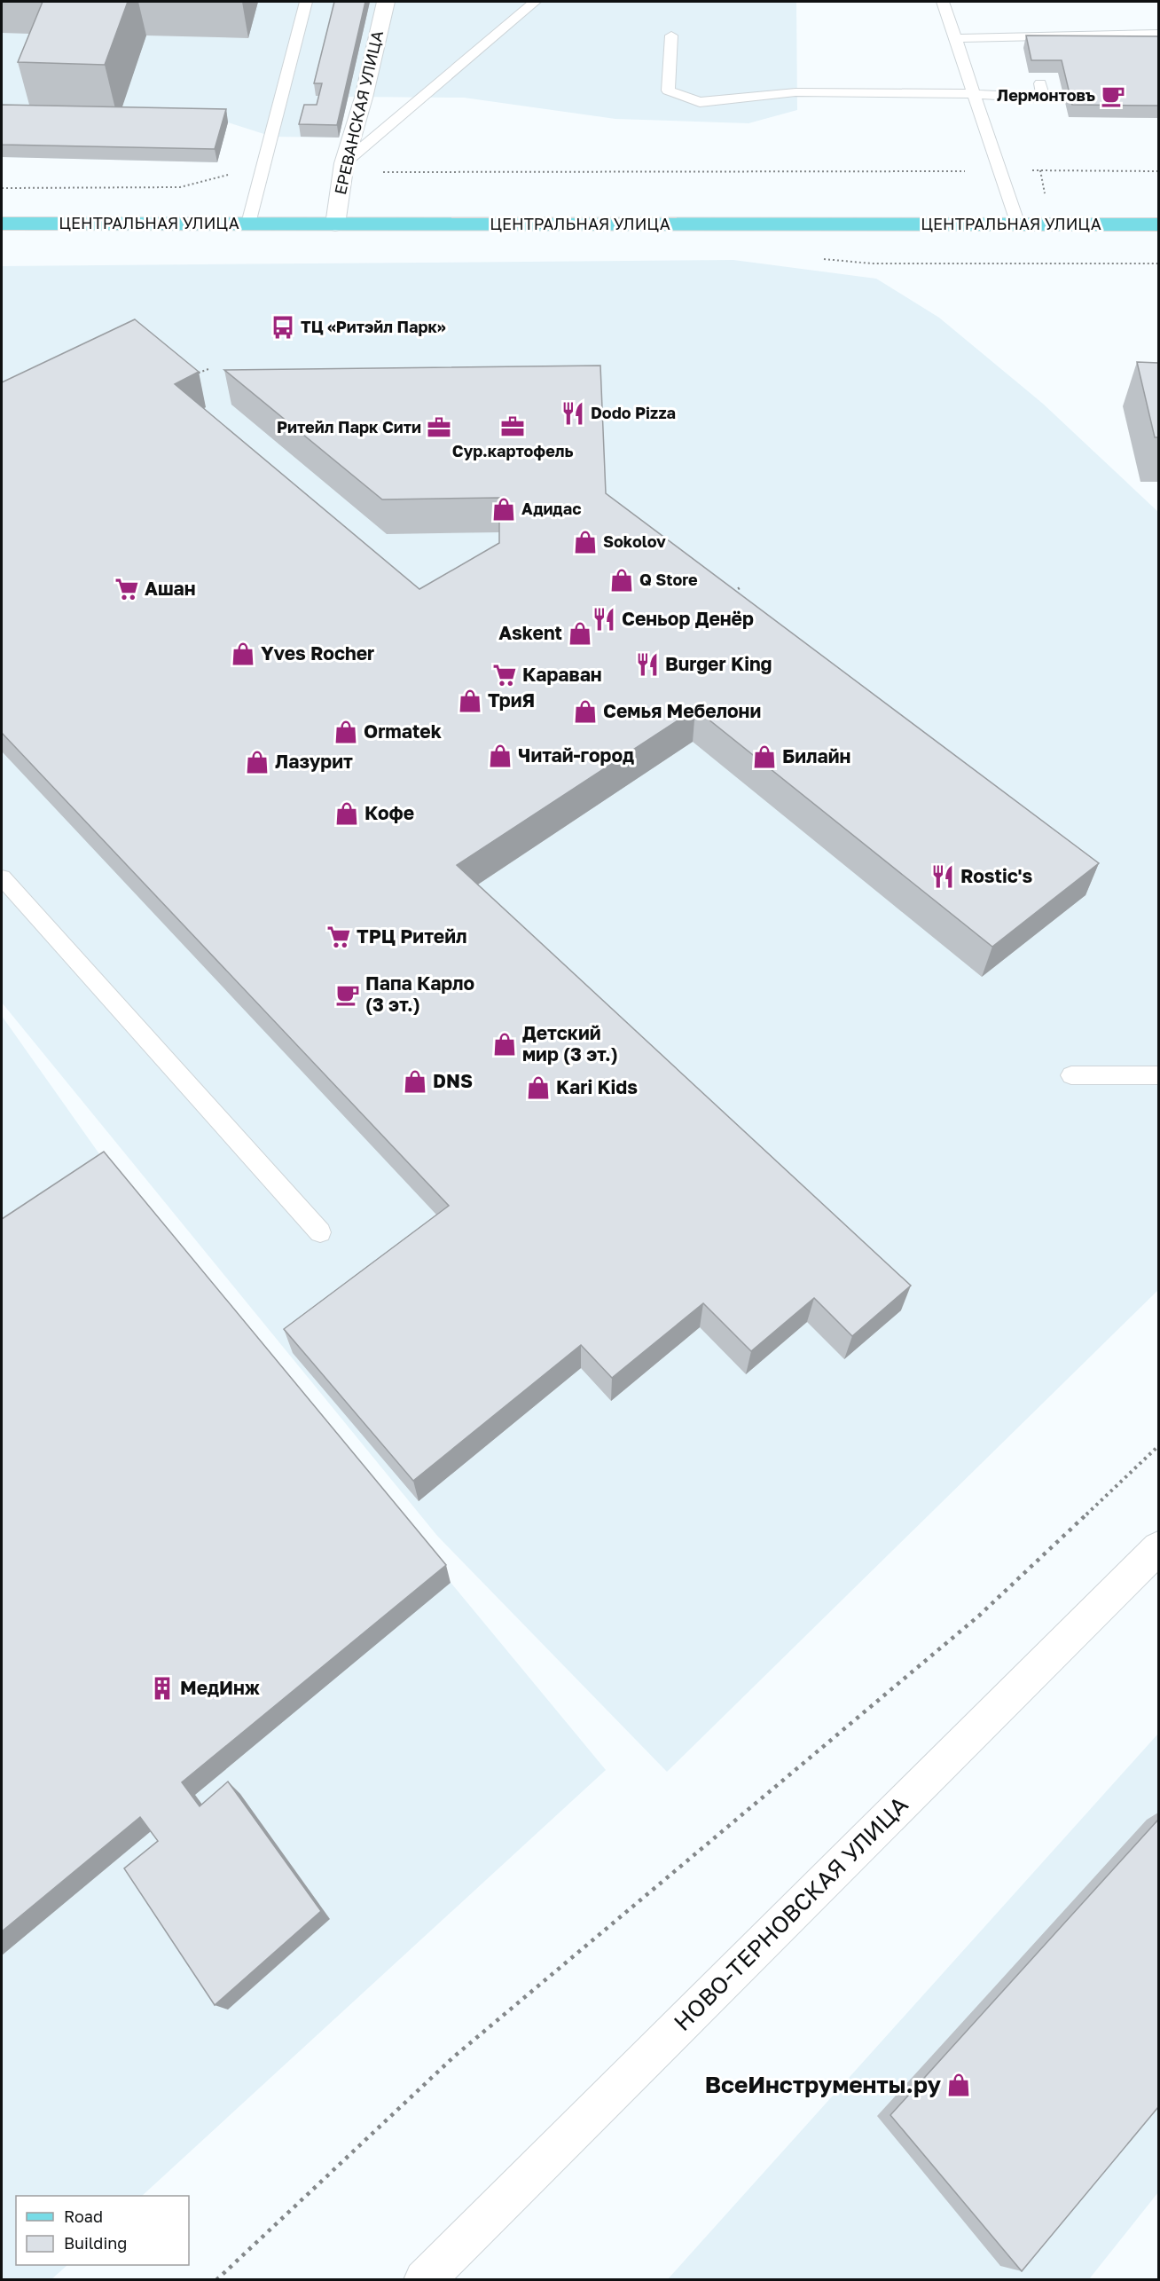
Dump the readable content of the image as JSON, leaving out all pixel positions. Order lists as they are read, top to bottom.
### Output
{
  "streets": {
    "main road": ["ЕРЕВАНСКАЯ УЛИЦА", "ЦЕНТРАЛЬНАЯ УЛИЦА", "НОВО-ТЕРНОВСКАЯ УЛИЦА"]
  },
  "crossings": [
    ["ЕРЕВАНСКАЯ УЛИЦА", "ЦЕНТРАЛЬНАЯ УЛИЦА"]
  ],
  "places": {
    "cafe": ["Лермонтовъ", "Папа Карло (3 эт.)"],
    "bus stop": ["ТЦ «Ритэйл Парк»"],
    "restaurant": [
      "Dodo Pizza",
      "Сеньор Денёр",
      "Burger King",
      "Rostic's"
    ],
    "office": ["Сур.картофель", "Ритейл Парк Сити"],
    "shop": [
      "Адидас",
      "Sokolov",
      "Q Store",
      "Askent",
      "Yves Rocher",
      "ТриЯ",
      "Семья Мебелони",
      "Ormatek",
      "Читай-город",
      "Билайн",
      "Лазурит",
      "Кофе",
      "Детский мир (3 эт.)",
      "DNS",
      "Kari Kids",
      "ВсеИнструменты.ру"
    ],
    "supermarket": ["Ашан", "Караван", "ТРЦ Ритейл"],
    "building": ["МедИнж"]
  },
  "legend": ["Road", "Building"]
}
